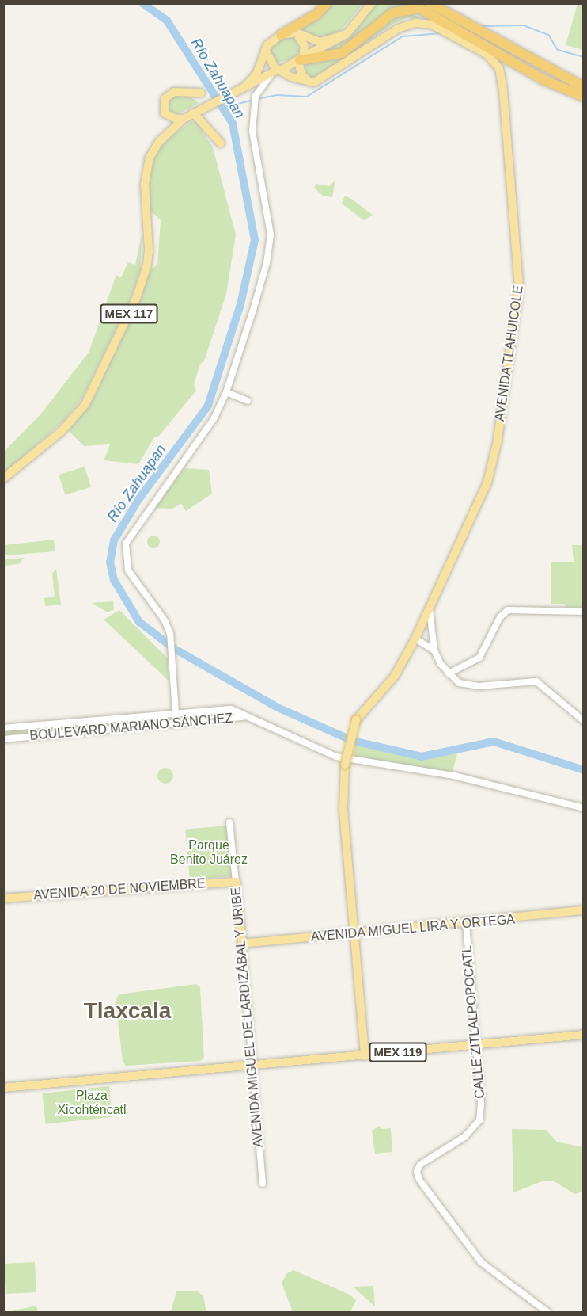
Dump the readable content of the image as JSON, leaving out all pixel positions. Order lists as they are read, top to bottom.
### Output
{
  "streets": {
    "main road": [
      "MEX 117",
      "AVENIDA TLAHUICOLE",
      "AVENIDA 20 DE NOVIEMBRE",
      "AVENIDA MIGUEL LIRA Y ORTEGA",
      "AVENIDA MIGUEL DE LARDIZÁBAL Y URIBE",
      "MEX 119"
    ],
    "street": ["BOULEVARD MARIANO SÁNCHEZ", "CALLE ZITLALPOPOCATL"]
  },
  "crossings": [
    ["AVENIDA TLAHUICOLE", "AVENIDA MIGUEL LIRA Y ORTEGA"],
    ["AVENIDA 20 DE NOVIEMBRE", "AVENIDA MIGUEL DE LARDIZÁBAL Y URIBE"],
    ["AVENIDA MIGUEL LIRA Y ORTEGA", "AVENIDA MIGUEL DE LARDIZÁBAL Y URIBE"],
    ["AVENIDA MIGUEL LIRA Y ORTEGA", "CALLE ZITLALPOPOCATL"],
    ["AVENIDA MIGUEL DE LARDIZÁBAL Y URIBE", "MEX 119"],
    ["CALLE ZITLALPOPOCATL", "MEX 119"]
  ],
  "districts": ["Tlaxcala"],
  "water": ["Río Zahuapan"],
  "parks": ["Parque Benito Juárez", "Plaza Xicohténcatl"]
}
